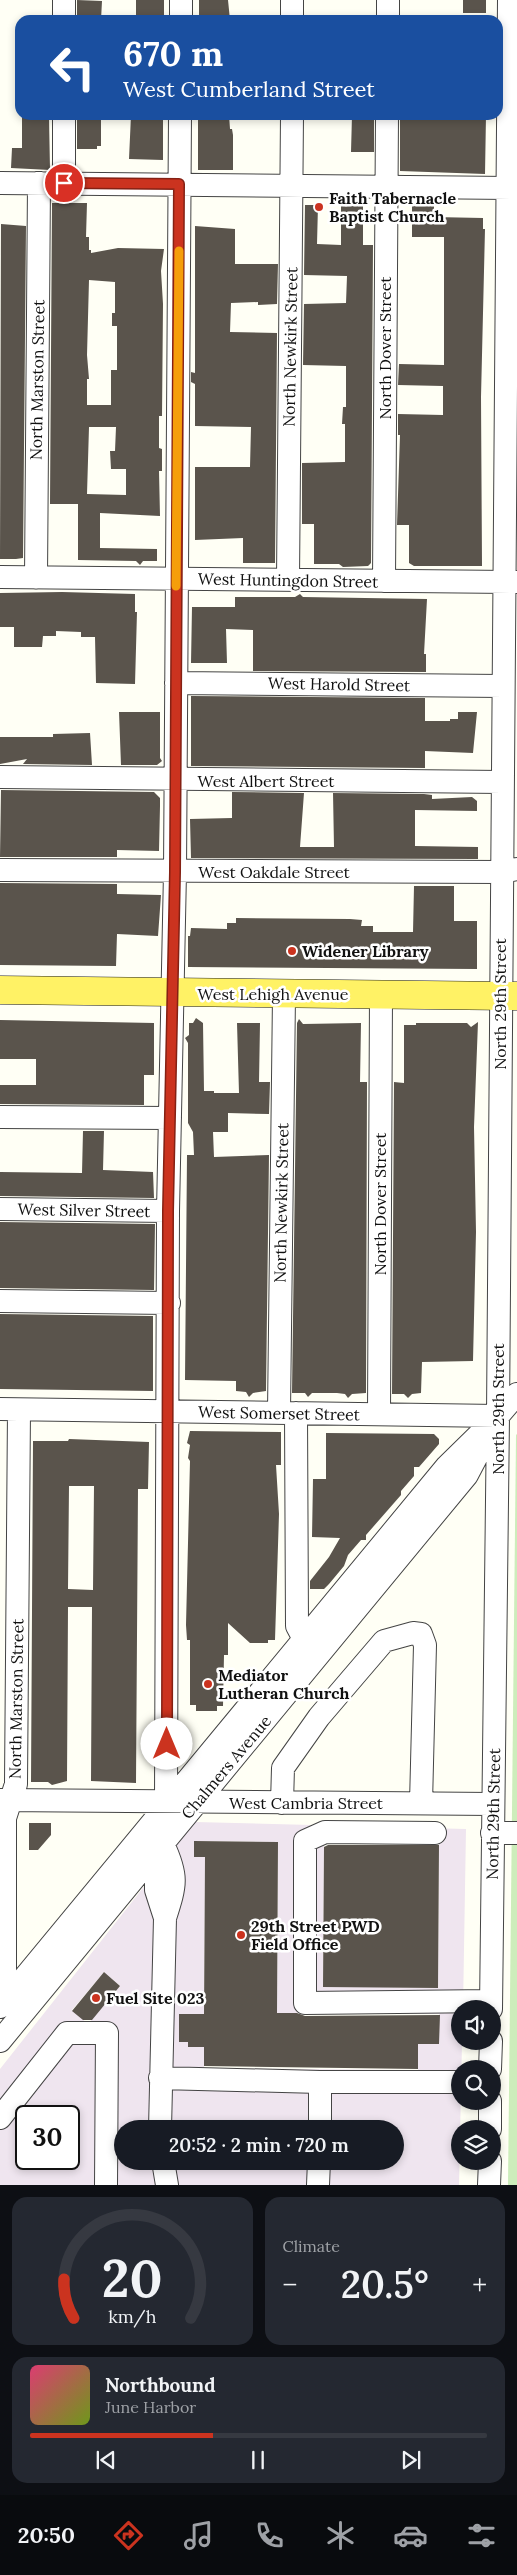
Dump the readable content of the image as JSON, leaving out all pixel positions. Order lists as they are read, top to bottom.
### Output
{
  "streets": {
    "main road": ["West Lehigh Avenue"],
    "street": [
      "North Newkirk Street",
      "North Dover Street",
      "North Marston Street",
      "West Huntingdon Street",
      "West Harold Street",
      "West Albert Street",
      "West Oakdale Street",
      "North 29th Street",
      "West Silver Street",
      "West Somerset Street",
      "Chalmers Avenue",
      "West Cambria Street"
    ]
  },
  "crossings": [
    ["North Newkirk Street", "West Huntingdon Street"],
    ["North Newkirk Street", "West Lehigh Avenue"],
    ["North Newkirk Street", "West Somerset Street"],
    ["North Newkirk Street", "Chalmers Avenue"],
    ["North Dover Street", "West Huntingdon Street"],
    ["North Dover Street", "West Lehigh Avenue"],
    ["North Dover Street", "West Somerset Street"],
    ["North Marston Street", "West Huntingdon Street"],
    ["North Marston Street", "West Somerset Street"],
    ["North Marston Street", "Chalmers Avenue"],
    ["North Marston Street", "West Cambria Street"],
    ["West Huntingdon Street", "North 29th Street"],
    ["West Harold Street", "North 29th Street"],
    ["West Albert Street", "North 29th Street"],
    ["West Oakdale Street", "North 29th Street"],
    ["West Lehigh Avenue", "North 29th Street"],
    ["North 29th Street", "West Somerset Street"],
    ["North 29th Street", "Chalmers Avenue"],
    ["North 29th Street", "West Cambria Street"],
    ["West Somerset Street", "Chalmers Avenue"],
    ["Chalmers Avenue", "West Cambria Street"]
  ],
  "places": [
    "Faith Tabernacle Baptist Church",
    "Widener Library",
    "Mediator Lutheran Church",
    "29th Street PWD Field Office",
    "Fuel Site 023"
  ],
  "page": {
    "turn": ["670 m", "West Cumberland Street"],
    "limit": "30",
    "trip": "20:52 · 2 min · 720 m",
    "tile": "Climate",
    "heat": ["−", "20.5°", "+"],
    "song": ["Northbound", "June Harbor"],
    "tabs": "20:50",
    "gauge": ["20", "km/h"]
  }
}
